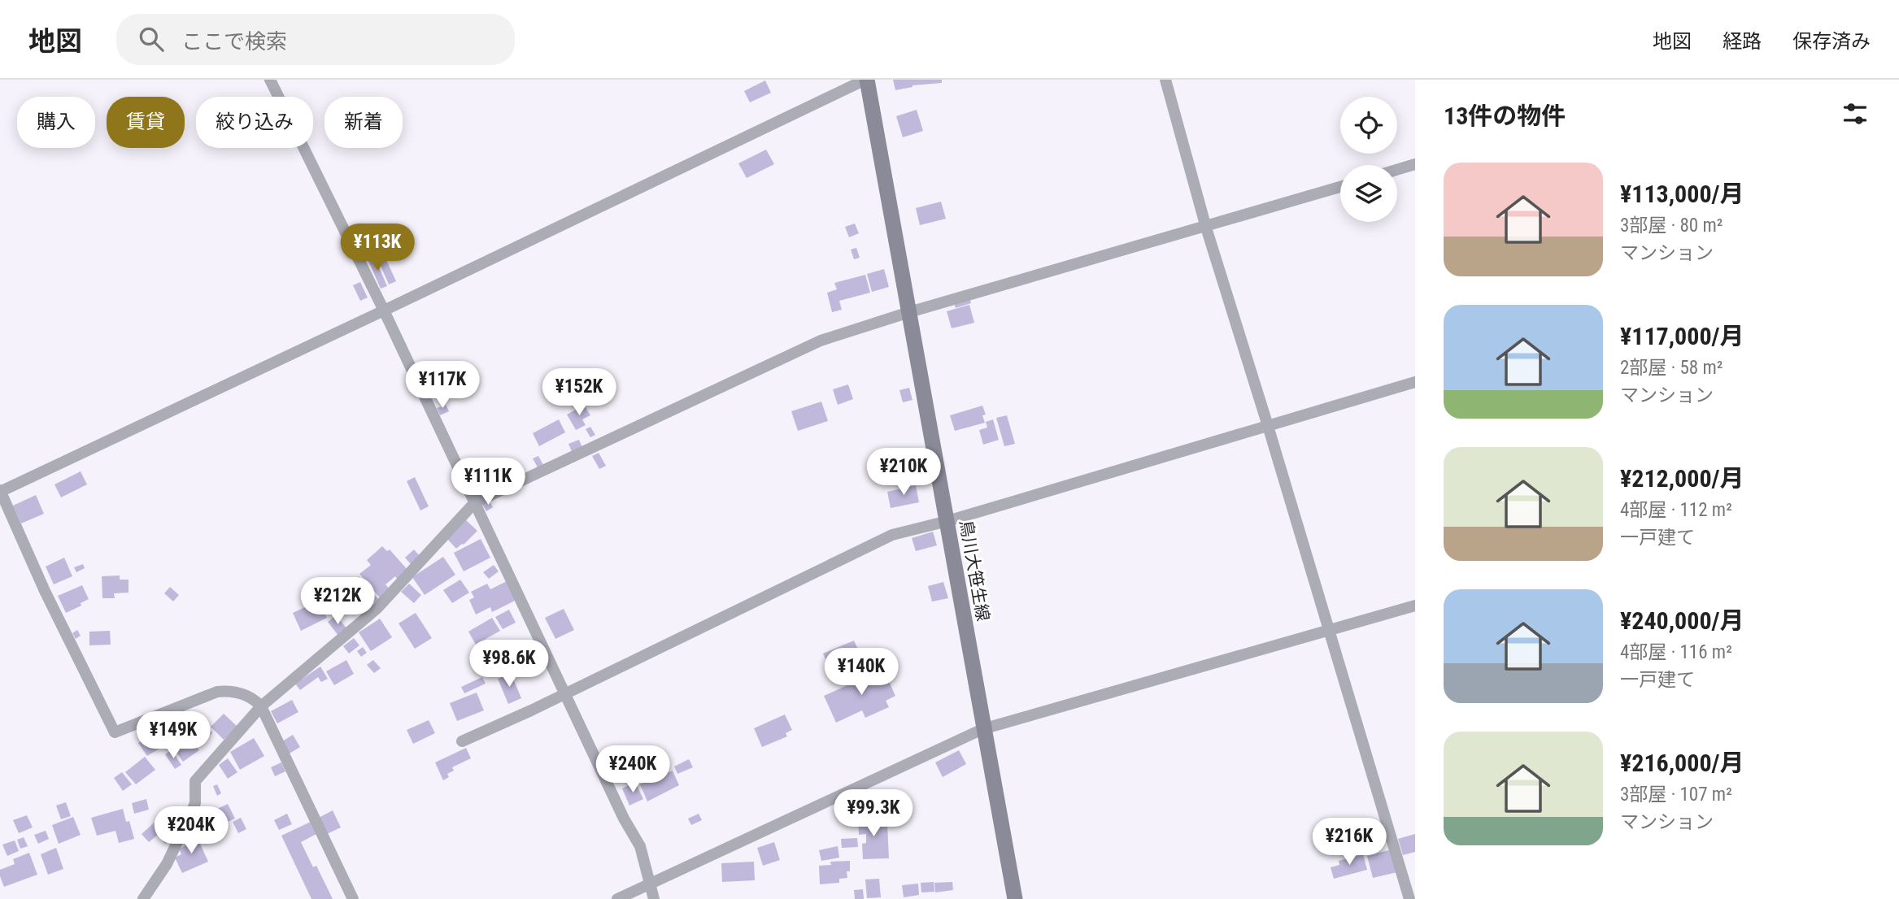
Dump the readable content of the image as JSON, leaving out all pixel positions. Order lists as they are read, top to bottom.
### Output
{
  "streets": {
    "street": ["鳥川大笹生線"]
  },
  "page": {
    "header": "地図",
    "search": "ここで検索",
    "nav": ["地図", "経路", "保存済み"],
    "heading": "13件の物件",
    "chip": [
      "購入",
      "賃貸",
      "絞り込み",
      "新着"
    ],
    "list": [
      {
        "name": "¥113,000/月",
        "note": "3部屋 · 80 m² · マンション"
      },
      {
        "name": "¥117,000/月",
        "note": "2部屋 · 58 m² · マンション"
      },
      {
        "name": "¥212,000/月",
        "note": "4部屋 · 112 m² · 一戸建て"
      },
      {
        "name": "¥240,000/月",
        "note": "4部屋 · 116 m² · 一戸建て"
      },
      {
        "name": "¥216,000/月",
        "note": "3部屋 · 107 m² · マンション"
      }
    ],
    "price": [
      "¥113K",
      "¥117K",
      "¥152K",
      "¥210K",
      "¥111K",
      "¥212K",
      "¥98.6K",
      "¥140K",
      "¥149K",
      "¥240K",
      "¥99.3K",
      "¥204K",
      "¥216K"
    ]
  }
}
